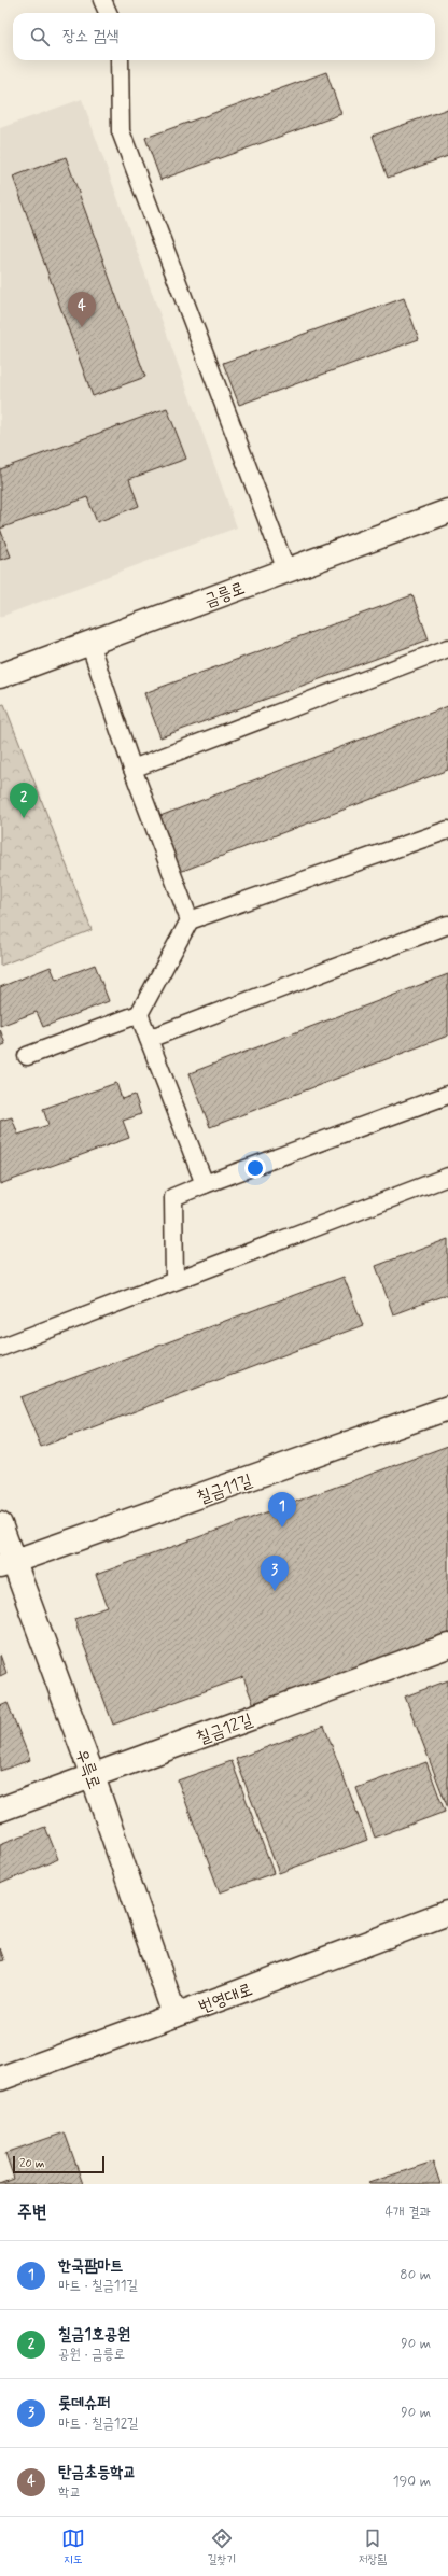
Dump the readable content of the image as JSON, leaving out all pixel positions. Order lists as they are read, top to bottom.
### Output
{
  "streets": {
    "street": [
      "금릉로",
      "칠금11길",
      "칠금12길",
      "우륵로",
      "번영대로"
    ]
  },
  "crossings": [
    ["칠금11길", "우륵로"],
    ["칠금12길", "우륵로"],
    ["우륵로", "번영대로"]
  ],
  "scale_bar": "20 m",
  "page": {
    "search": "장소 검색",
    "pins": [
      "4",
      "2",
      "1",
      "3"
    ],
    "scale": "20 m",
    "heading": ["주변", "4개 결과"],
    "list": [
      {
        "mark": "1",
        "name": "한국팜마트",
        "note": "마트 · 칠금11길",
        "value": "80 m"
      },
      {
        "mark": "2",
        "name": "칠금1호공원",
        "note": "공원 · 금릉로",
        "value": "90 m"
      },
      {
        "mark": "3",
        "name": "롯데슈퍼",
        "note": "마트 · 칠금12길",
        "value": "90 m"
      },
      {
        "mark": "4",
        "name": "탄금초등학교",
        "note": "학교",
        "value": "190 m"
      }
    ],
    "nav": ["지도", "길찾기", "저장됨"]
  }
}
